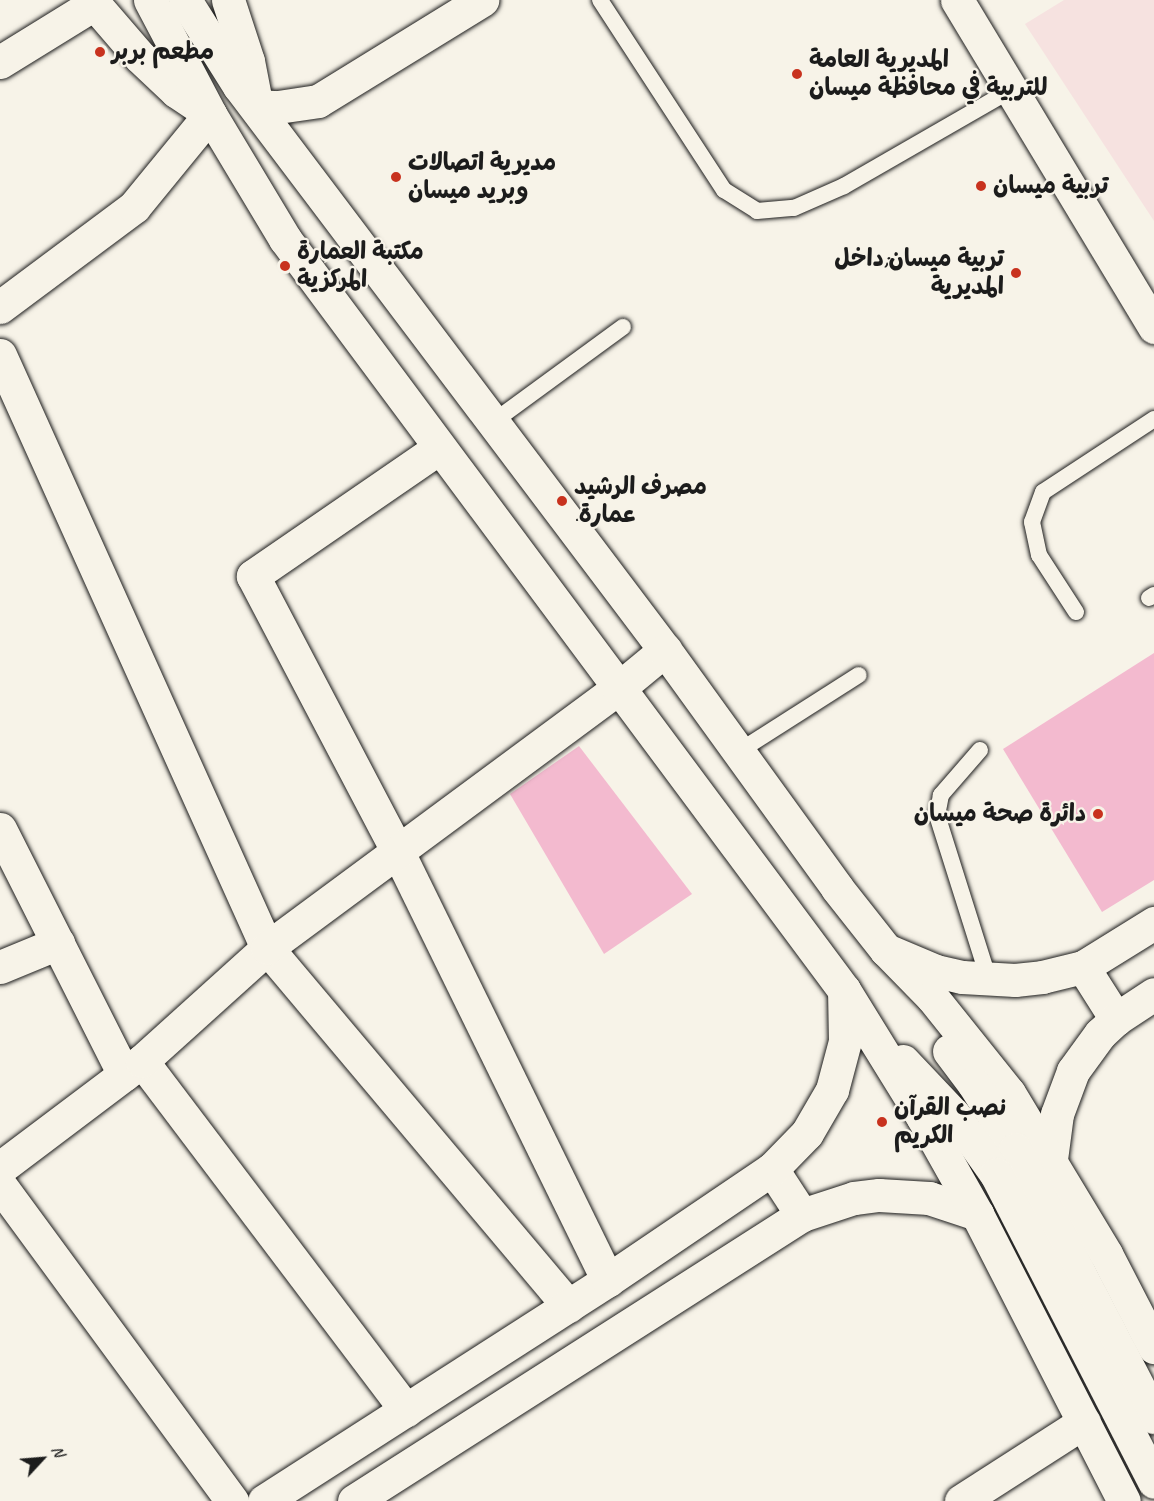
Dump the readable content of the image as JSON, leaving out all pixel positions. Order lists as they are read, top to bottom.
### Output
{
  "places": [
    "مطعم بربر",
    "المديرية العامة للتربية في محافظة ميسان",
    "مديرية اتصالات وبريد ميسان",
    "تربية ميسان",
    "مكتبة العمارة المركزية",
    "تربية ميسان;داخل المديرية",
    "مصرف الرشيد .عمارة",
    "دائرة صحة ميسان",
    "نصب القرآن الكريم"
  ],
  "north": "top right"
}
